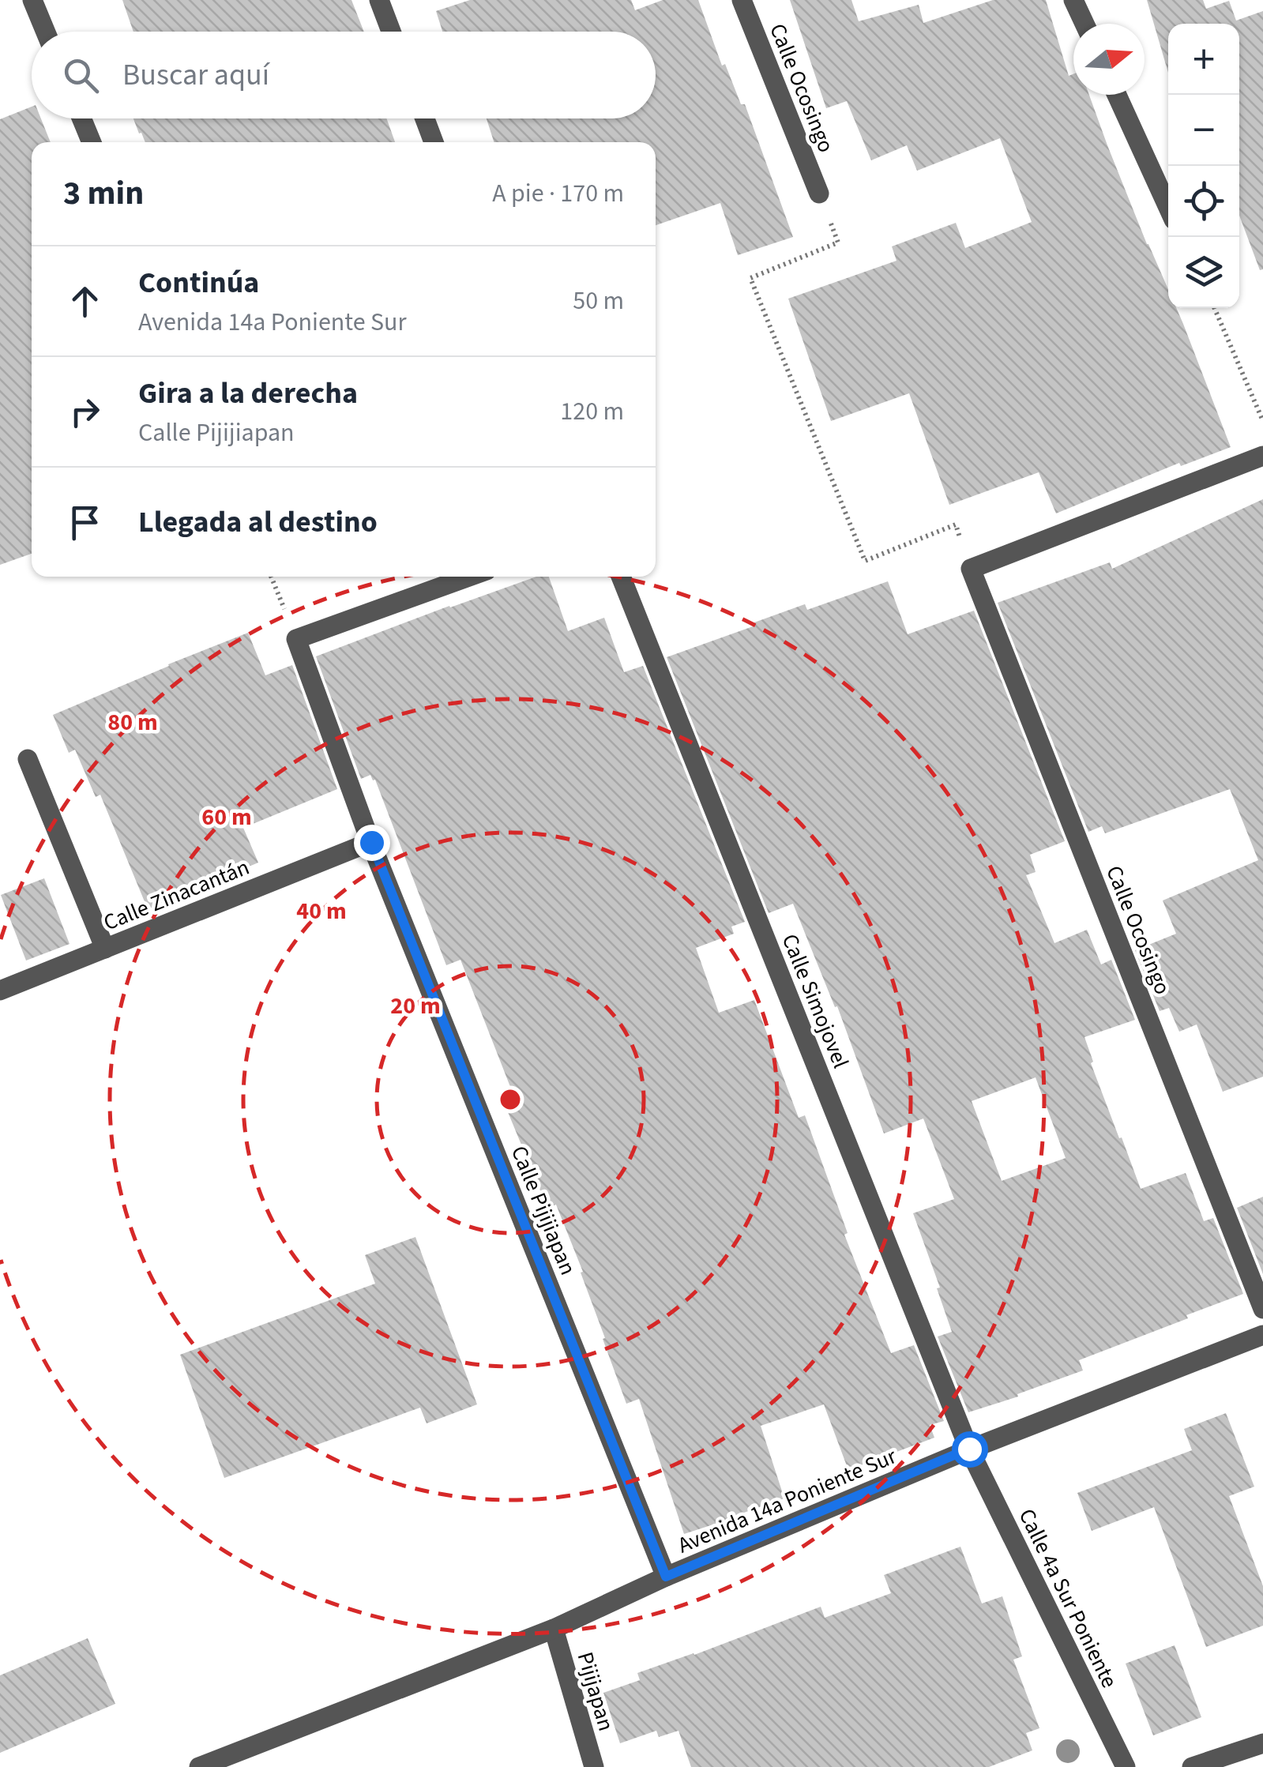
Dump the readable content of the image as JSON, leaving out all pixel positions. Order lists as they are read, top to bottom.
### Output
{
  "streets": {
    "street": [
      "Calle Ocosingo",
      "Calle Zinacantán",
      "Calle Simojovel",
      "Calle Pijijiapan",
      "Avenida 14a Poniente Sur",
      "Calle 4a Sur Poniente",
      "Pijijapan"
    ]
  },
  "crossings": [
    ["Calle Zinacantán", "Calle Pijijiapan"],
    ["Calle Simojovel", "Avenida 14a Poniente Sur"],
    ["Calle Simojovel", "Calle 4a Sur Poniente"],
    ["Calle Pijijiapan", "Avenida 14a Poniente Sur"],
    ["Avenida 14a Poniente Sur", "Calle 4a Sur Poniente"],
    ["Avenida 14a Poniente Sur", "Pijijapan"]
  ],
  "north": "right",
  "page": {
    "map_buttons": ["+", "−"],
    "search": "Buscar aquí",
    "heading": ["3 min", "A pie · 170 m"],
    "list": [
      ["Continúa", "Avenida 14a Poniente Sur", "50 m"],
      ["Gira a la derecha", "Calle Pijijiapan", "120 m"],
      "Llegada al destino"
    ]
  },
  "rings": [
    "80 m",
    "60 m",
    "40 m",
    "20 m"
  ]
}
